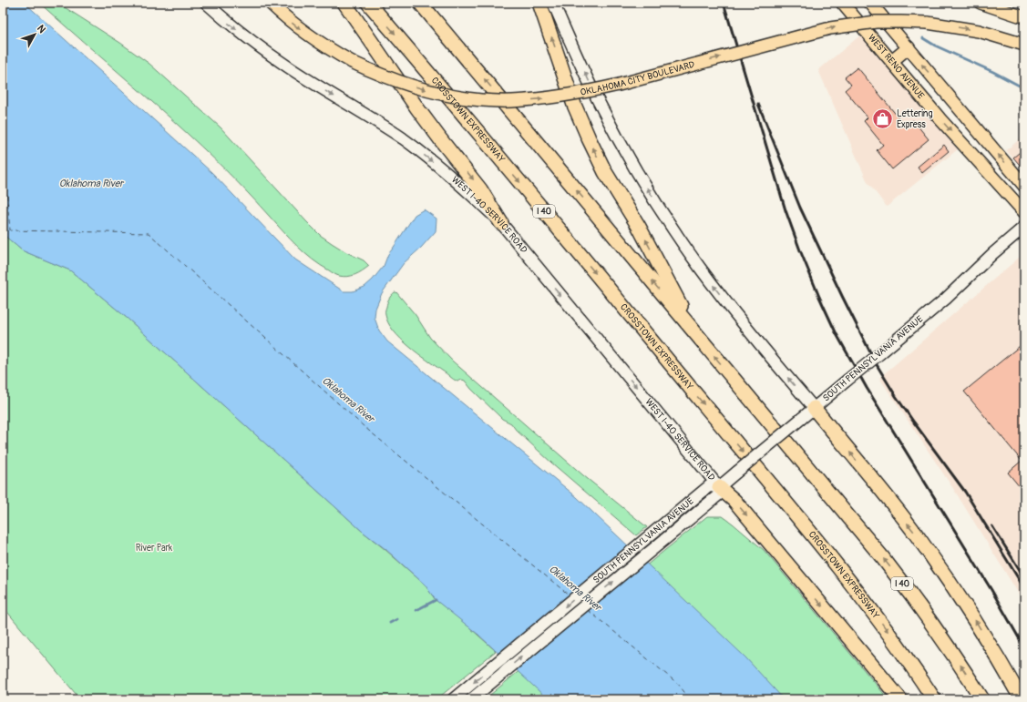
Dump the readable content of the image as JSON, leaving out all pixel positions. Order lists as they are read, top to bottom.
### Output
{
  "streets": {
    "highway": ["CROSSTOWN EXPRESSWAY", "I 40"],
    "main road": [
      "WEST RENO AVENUE",
      "OKLAHOMA CITY BOULEVARD",
      "WEST I-40 SERVICE ROAD",
      "SOUTH PENNSYLVANIA AVENUE"
    ]
  },
  "crossings": [
    ["WEST I-40 SERVICE ROAD", "SOUTH PENNSYLVANIA AVENUE"]
  ],
  "one_way": ["OKLAHOMA CITY BOULEVARD", "WEST I-40 SERVICE ROAD"],
  "water": ["Oklahoma River"],
  "parks": ["River Park"],
  "places": {
    "shop": ["Lettering Express"]
  },
  "north": "top right"
}
